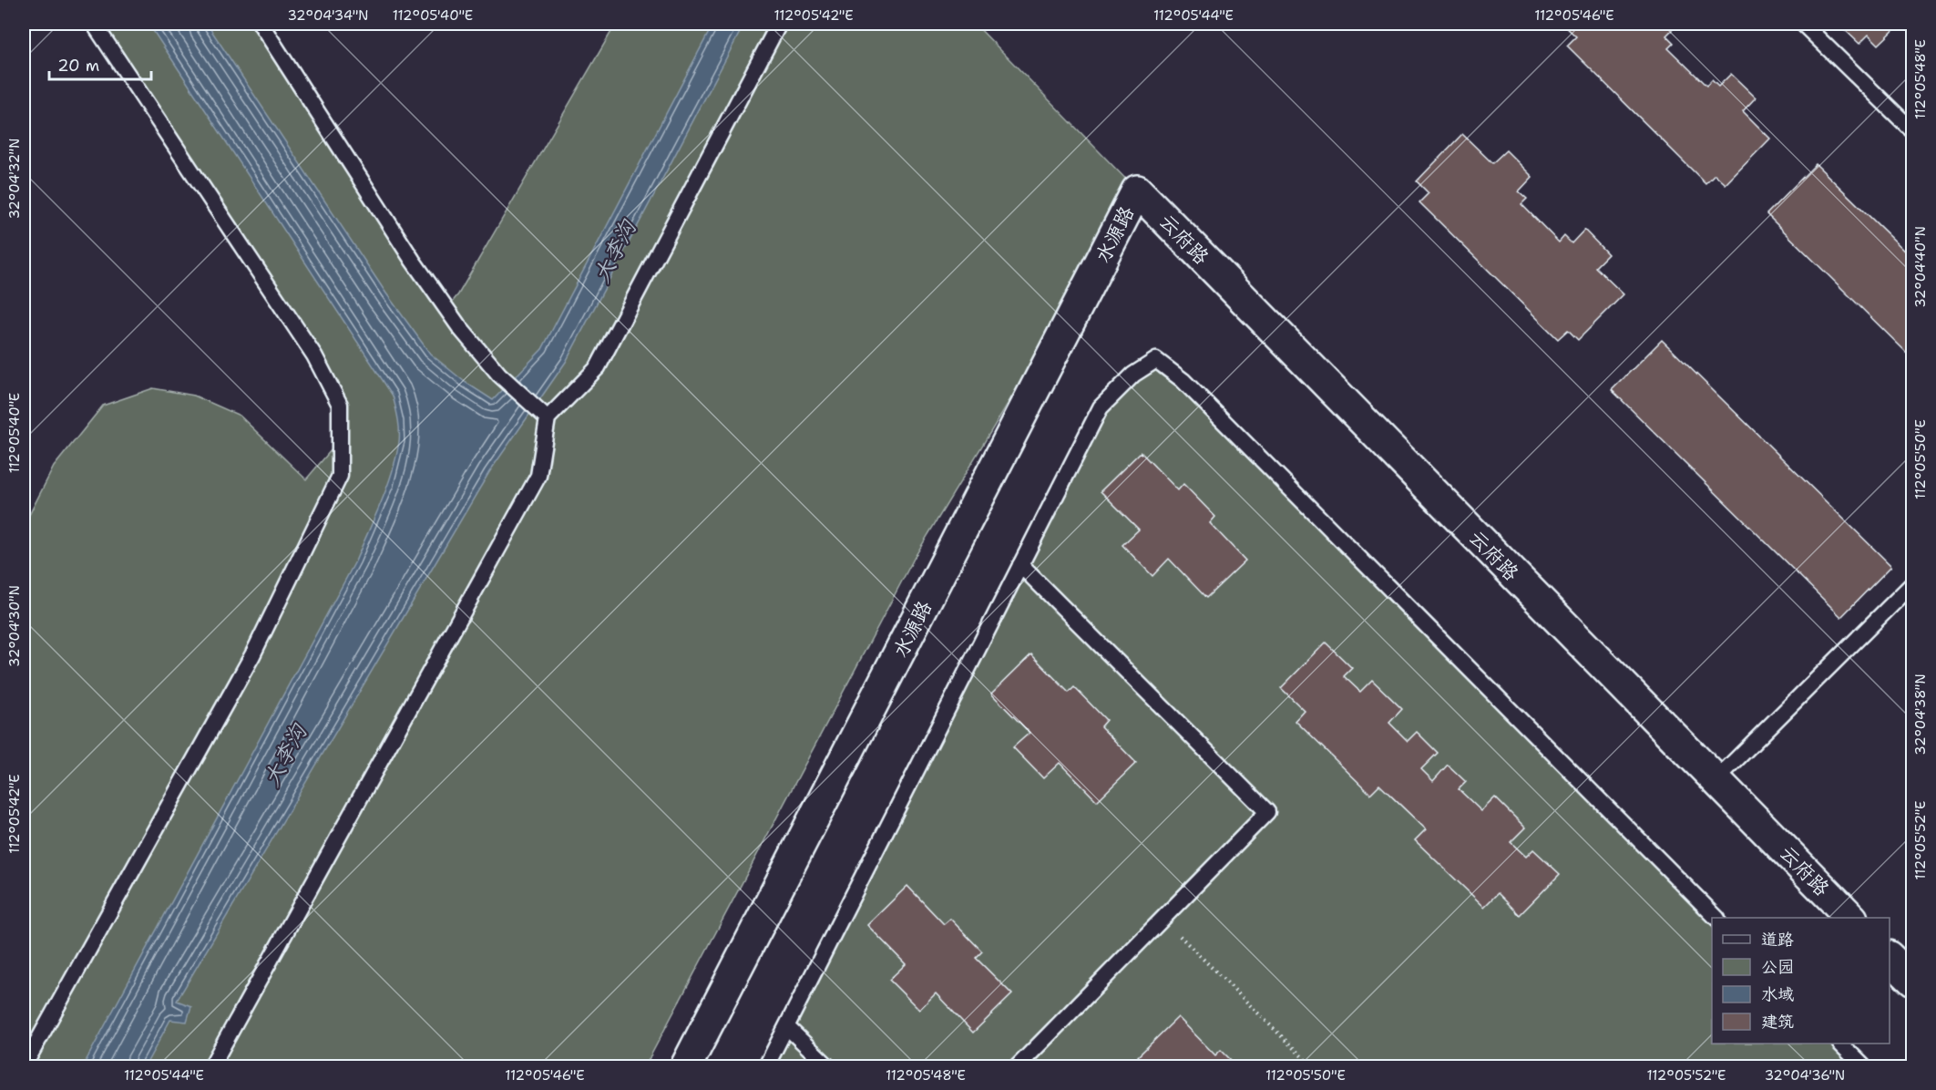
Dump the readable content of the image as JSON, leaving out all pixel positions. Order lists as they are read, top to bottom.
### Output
{
  "streets": {
    "street": ["水源路", "云府路"]
  },
  "crossings": [
    ["水源路", "云府路"]
  ],
  "water": ["大李沟"],
  "legend": [
    "道路",
    "公园",
    "水域",
    "建筑"
  ],
  "scale_bar": "20 m",
  "coordinates": [
    "32°04'34\"N",
    "112°05'40\"E",
    "112°05'42\"E",
    "112°05'44\"E",
    "112°05'46\"E",
    "112°05'48\"E",
    "32°04'32\"N",
    "32°04'40\"N",
    "112°05'50\"E",
    "32°04'30\"N",
    "32°04'38\"N",
    "112°05'52\"E",
    "32°04'36\"N"
  ]
}
